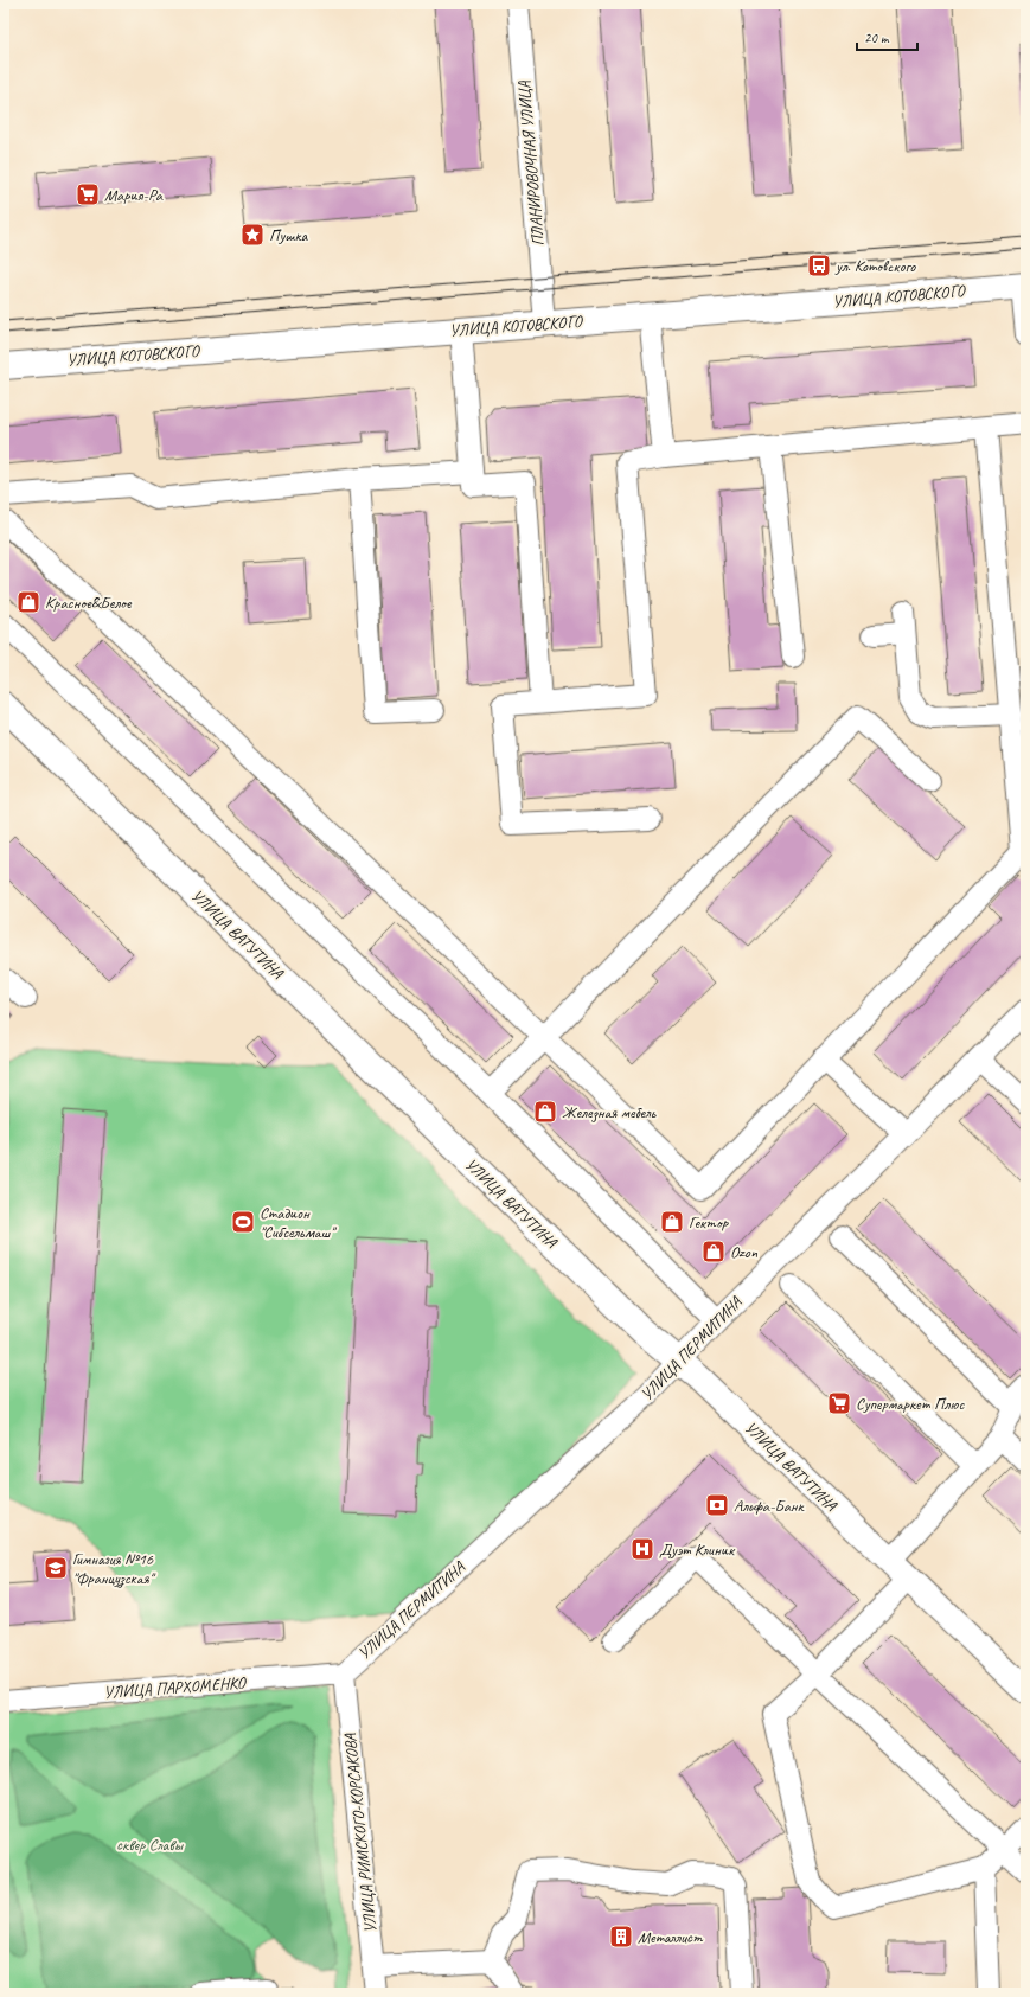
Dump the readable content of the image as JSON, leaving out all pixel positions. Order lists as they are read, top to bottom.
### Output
{
  "streets": {
    "main road": ["УЛИЦА КОТОВСКОГО", "УЛИЦА ВАТУТИНА"],
    "street": [
      "ПЛАНИРОВОЧНАЯ УЛИЦА",
      "УЛИЦА ПЕРМИТИНА",
      "УЛИЦА ПАРХОМЕНКО",
      "УЛИЦА РИМСКОГО-КОРСАКОВА"
    ]
  },
  "crossings": [
    ["ПЛАНИРОВОЧНАЯ УЛИЦА", "УЛИЦА КОТОВСКОГО"],
    ["УЛИЦА ВАТУТИНА", "УЛИЦА ПЕРМИТИНА"],
    ["УЛИЦА ПЕРМИТИНА", "УЛИЦА ПАРХОМЕНКО"],
    ["УЛИЦА ПЕРМИТИНА", "УЛИЦА РИМСКОГО-КОРСАКОВА"],
    ["УЛИЦА ПАРХОМЕНКО", "УЛИЦА РИМСКОГО-КОРСАКОВА"]
  ],
  "parks": ["сквер Славы"],
  "places": {
    "supermarket": ["Мария-Ра", "Супермаркет Плюс"],
    "place": ["Пушка"],
    "bus stop": ["ул. Котовского"],
    "shop": [
      "Красное&Белое",
      "Железная мебель",
      "Гектор",
      "Ozon"
    ],
    "sports": ["Стадион \"Сибсельмаш\""],
    "bank": ["Альфа-Банк"],
    "hospital": ["Дуэт Клиник"],
    "school or university": ["Гимназия №16 \"Французская\""],
    "building": ["Металлист"]
  },
  "scale_bar": "20 m"
}
